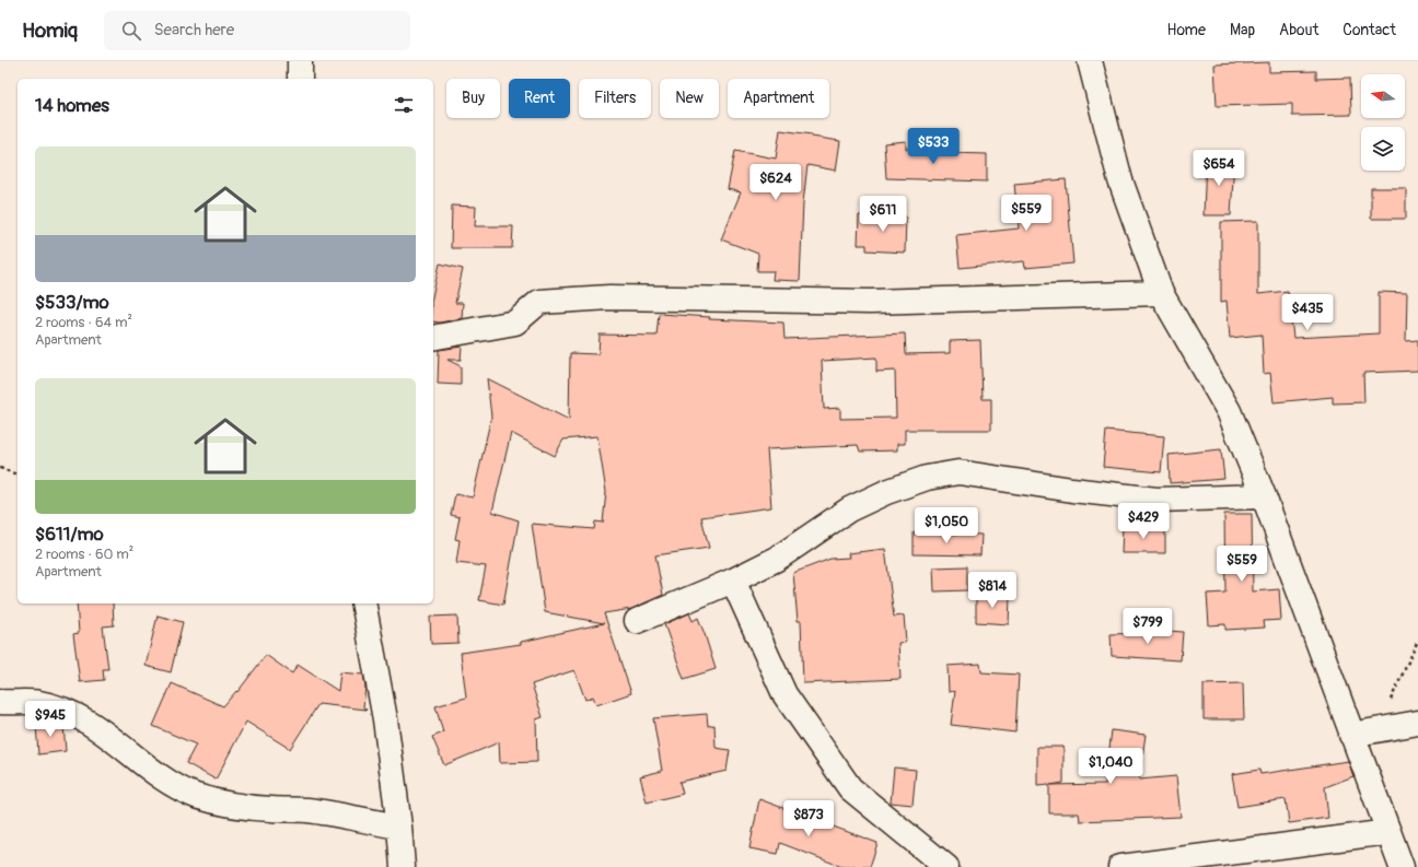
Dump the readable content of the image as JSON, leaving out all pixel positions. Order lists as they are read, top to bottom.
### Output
{
  "north": "left",
  "page": {
    "header": "Homiq",
    "search": "Search here",
    "nav": [
      "Home",
      "Map",
      "About",
      "Contact"
    ],
    "chip": [
      "Buy",
      "Rent",
      "Filters",
      "New",
      "Apartment"
    ],
    "heading": "14 homes",
    "price": [
      "$533",
      "$654",
      "$624",
      "$559",
      "$611",
      "$435",
      "$429",
      "$1,050",
      "$559",
      "$814",
      "$799",
      "$945",
      "$1,040",
      "$873"
    ],
    "list": [
      {
        "name": "$533/mo",
        "note": "2 rooms · 64 m² · Apartment"
      },
      {
        "name": "$611/mo",
        "note": "2 rooms · 60 m² · Apartment"
      }
    ]
  }
}
